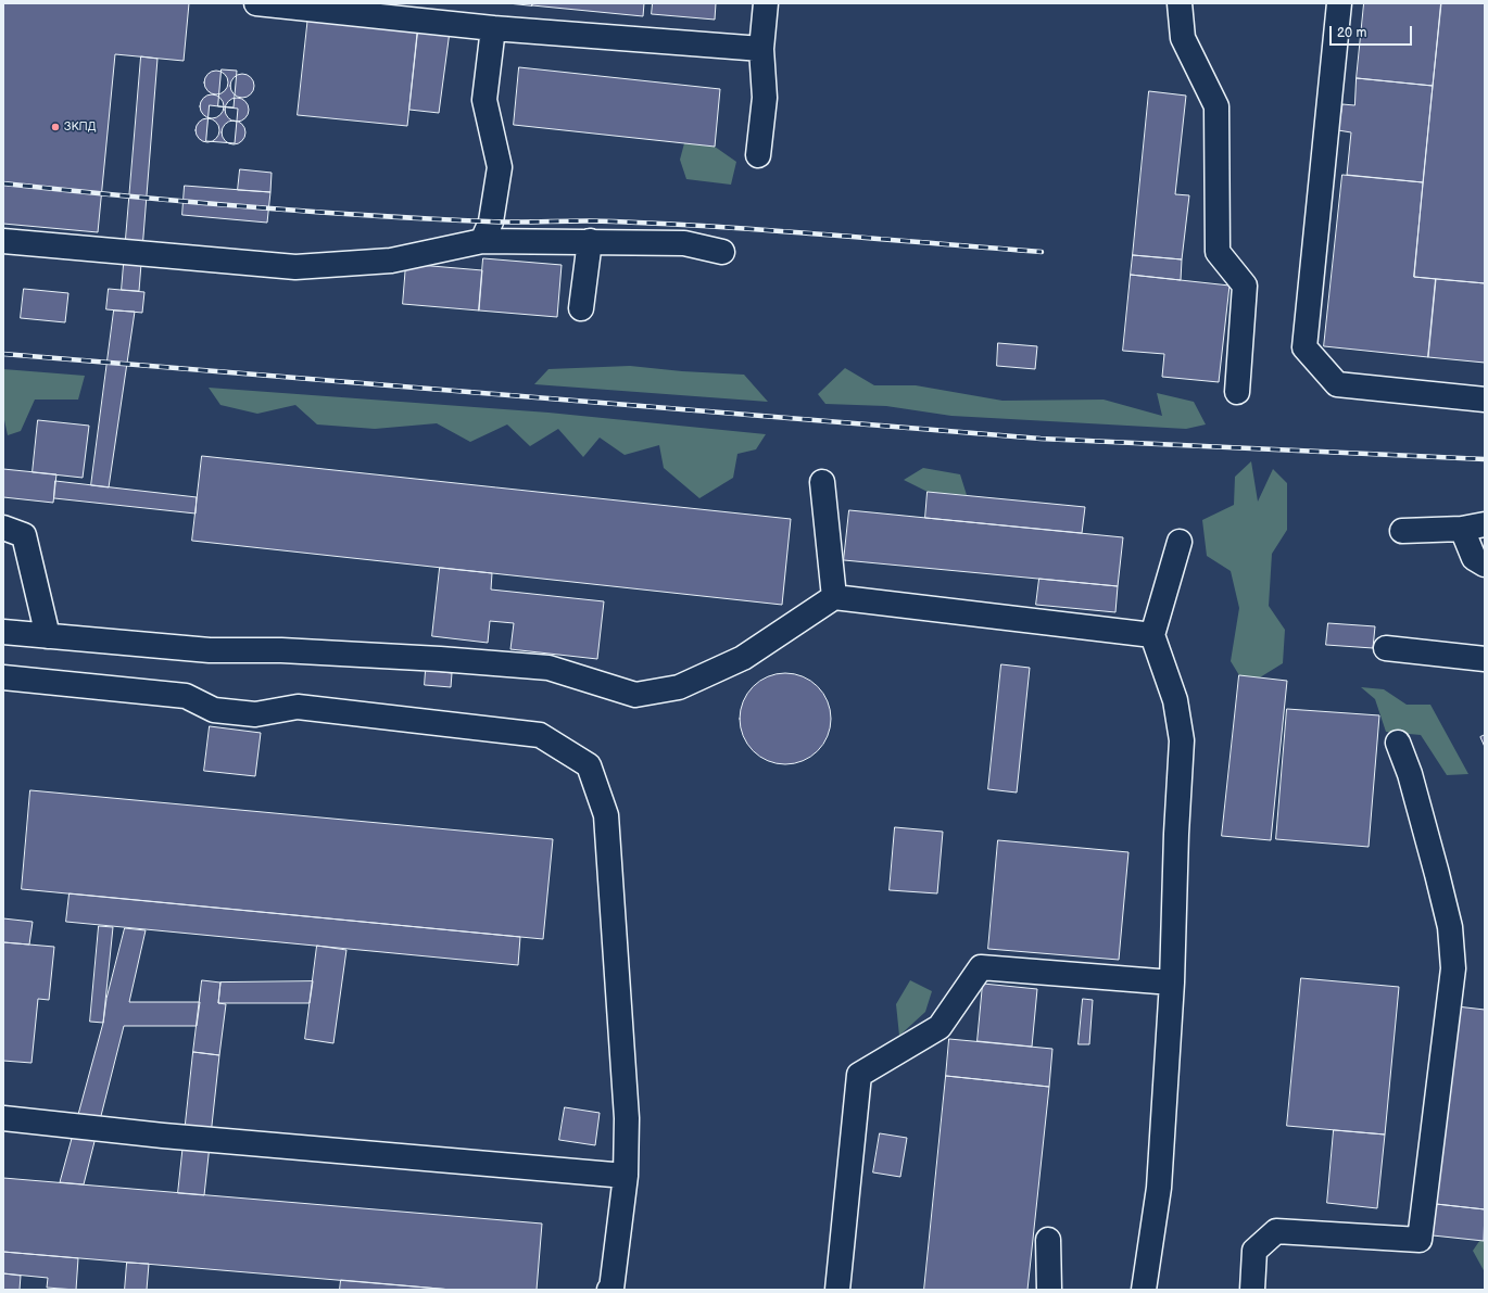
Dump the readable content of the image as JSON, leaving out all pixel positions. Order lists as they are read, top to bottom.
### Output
{
  "places": ["ЗКПД"],
  "scale_bar": "20 m"
}
